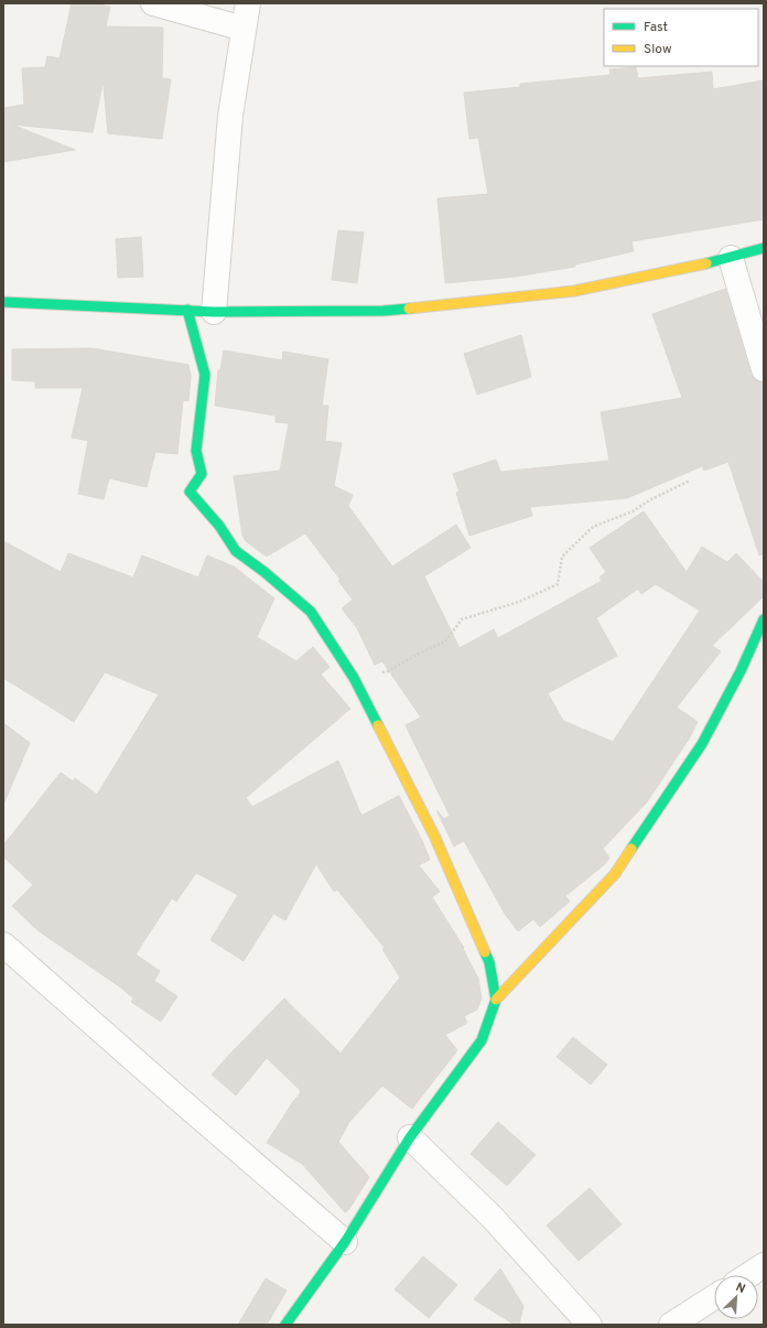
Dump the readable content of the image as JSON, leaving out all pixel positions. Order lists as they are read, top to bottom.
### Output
{
  "legend": ["Fast", "Slow"],
  "north": "top right"
}
